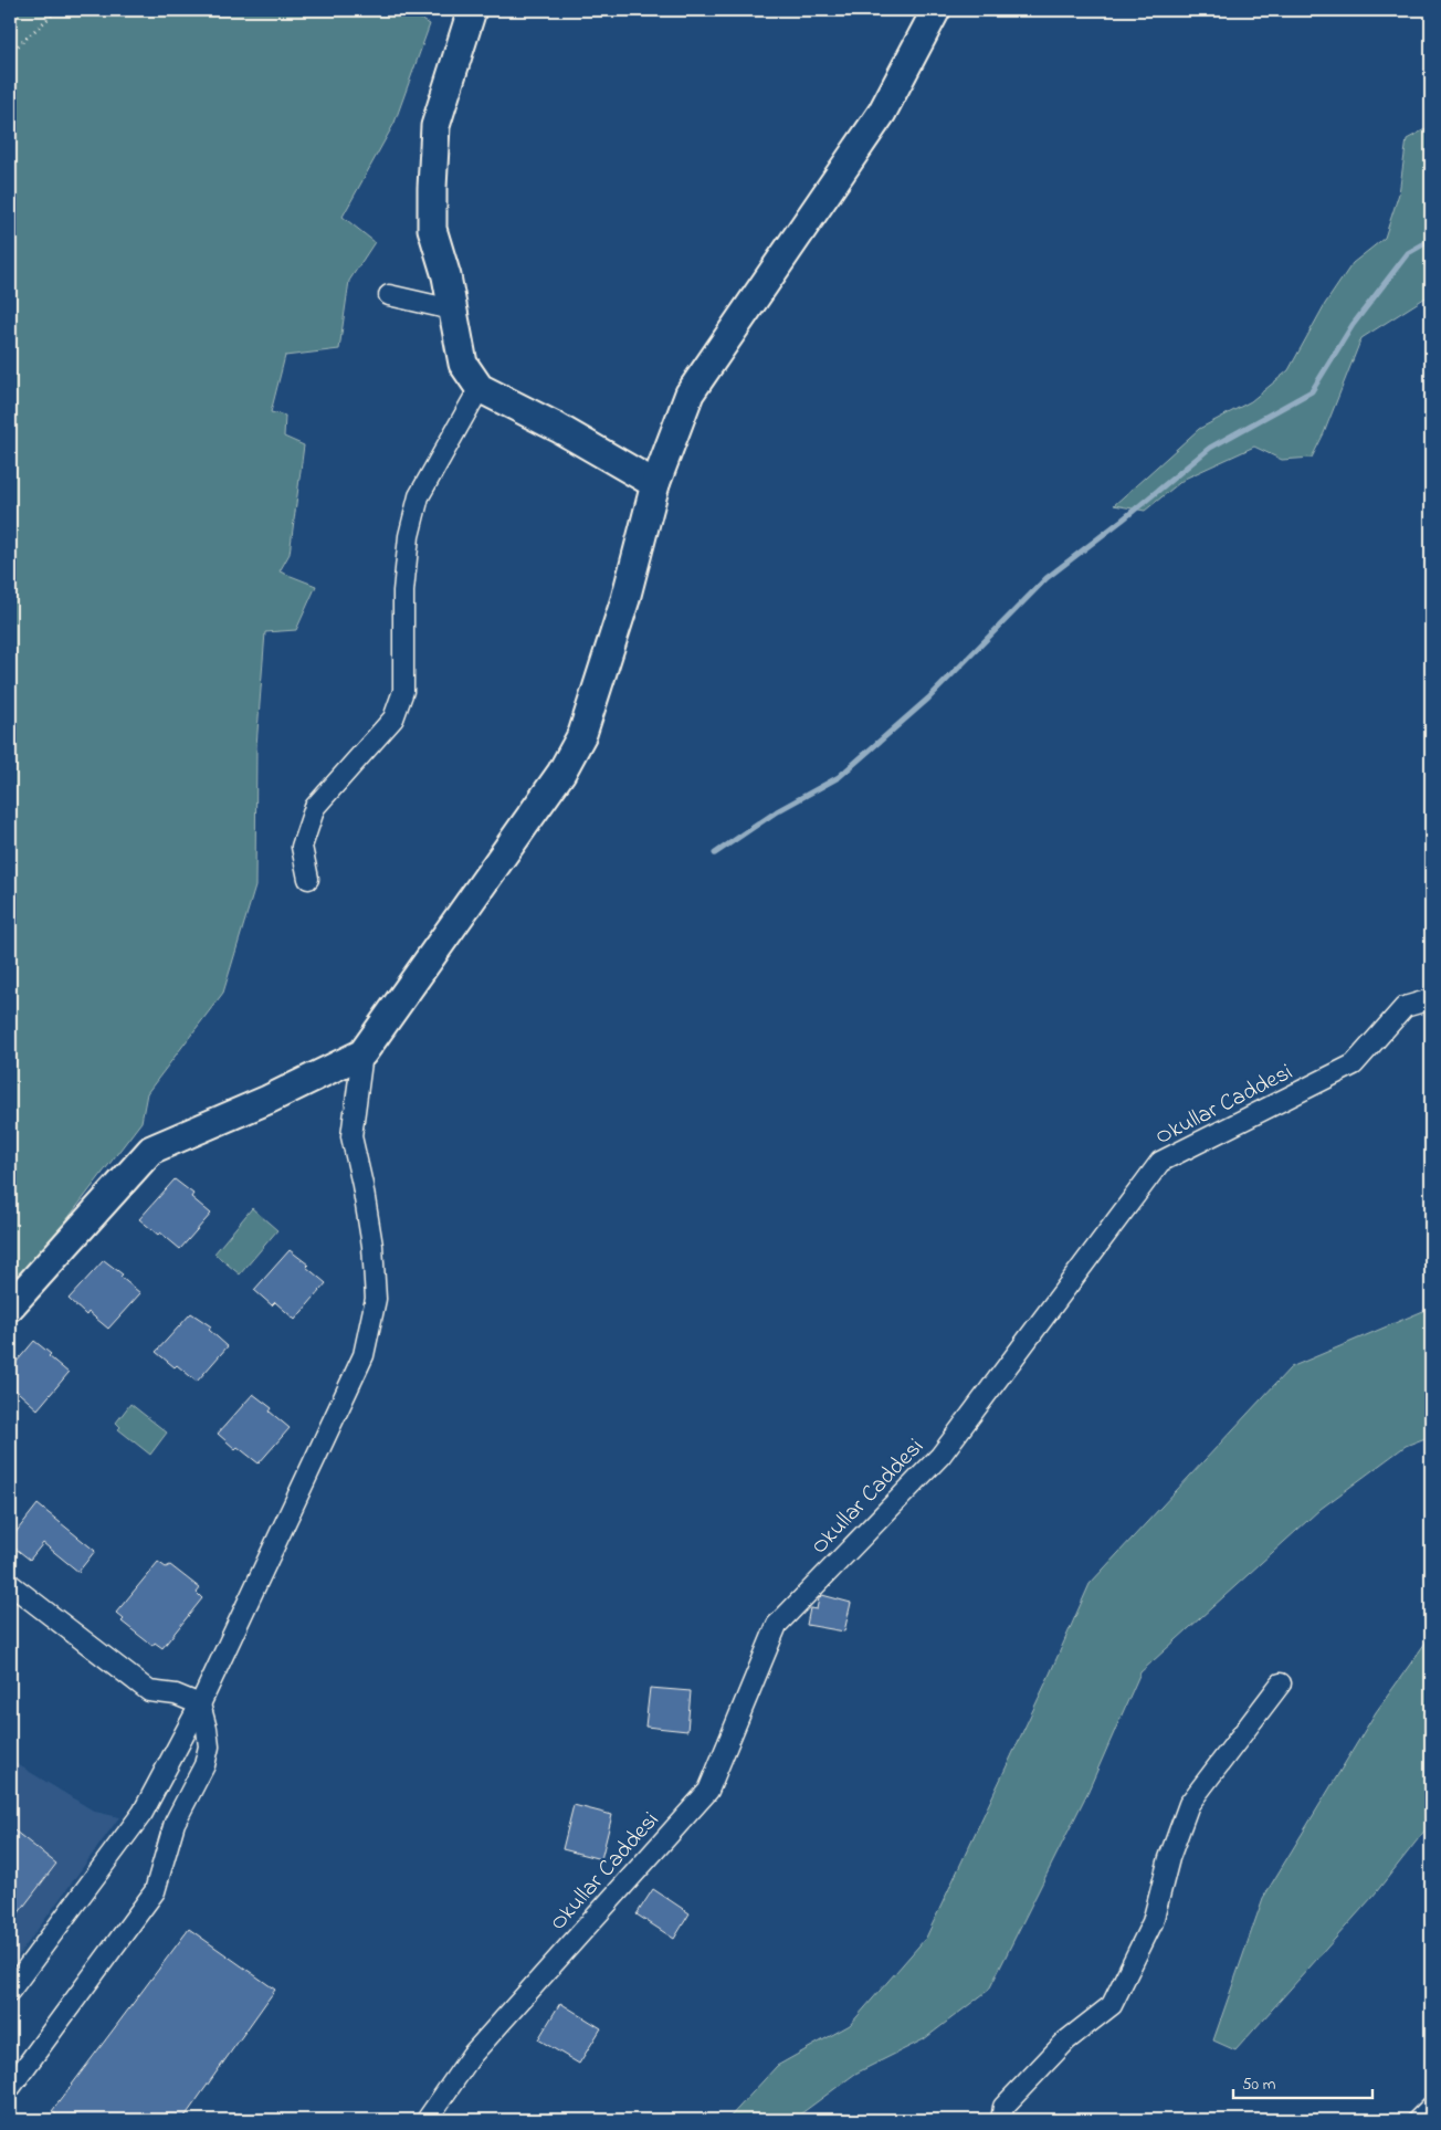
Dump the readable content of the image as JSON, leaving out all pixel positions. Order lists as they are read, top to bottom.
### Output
{
  "streets": {
    "street": ["Okullar Caddesi"]
  },
  "scale_bar": "50 m"
}
